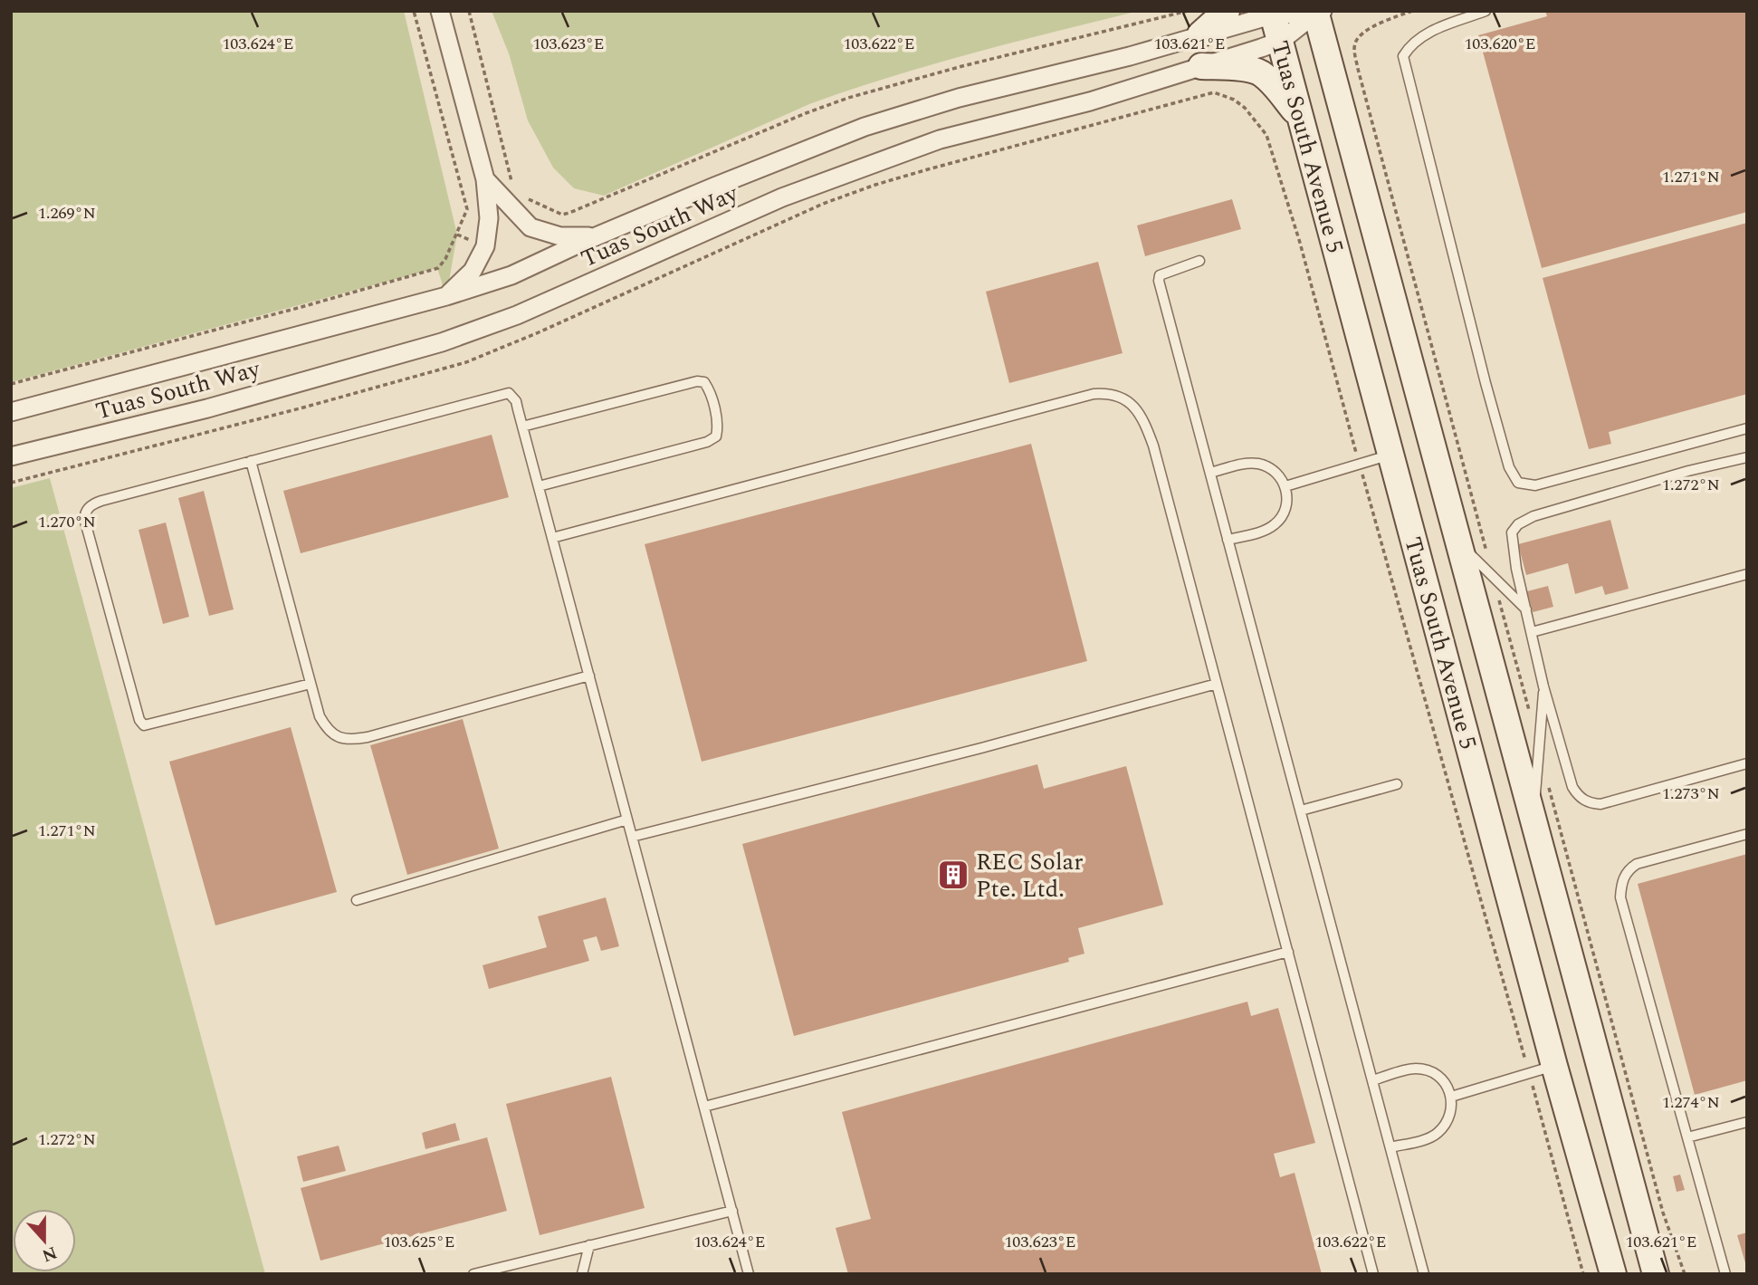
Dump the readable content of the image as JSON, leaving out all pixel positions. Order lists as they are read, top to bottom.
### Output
{
  "streets": {
    "street": ["Tuas South Avenue 5", "Tuas South Way"]
  },
  "crossings": [
    ["Tuas South Avenue 5", "Tuas South Way"]
  ],
  "places": {
    "building": ["REC Solar Pte. Ltd."]
  },
  "north": "bottom",
  "coordinates": [
    "103.621°E",
    "103.624°E",
    "103.623°E",
    "103.622°E",
    "103.620°E",
    "1.271°N",
    "1.269°N",
    "1.272°N",
    "1.270°N",
    "1.273°N",
    "1.274°N",
    "103.625°E"
  ]
}
